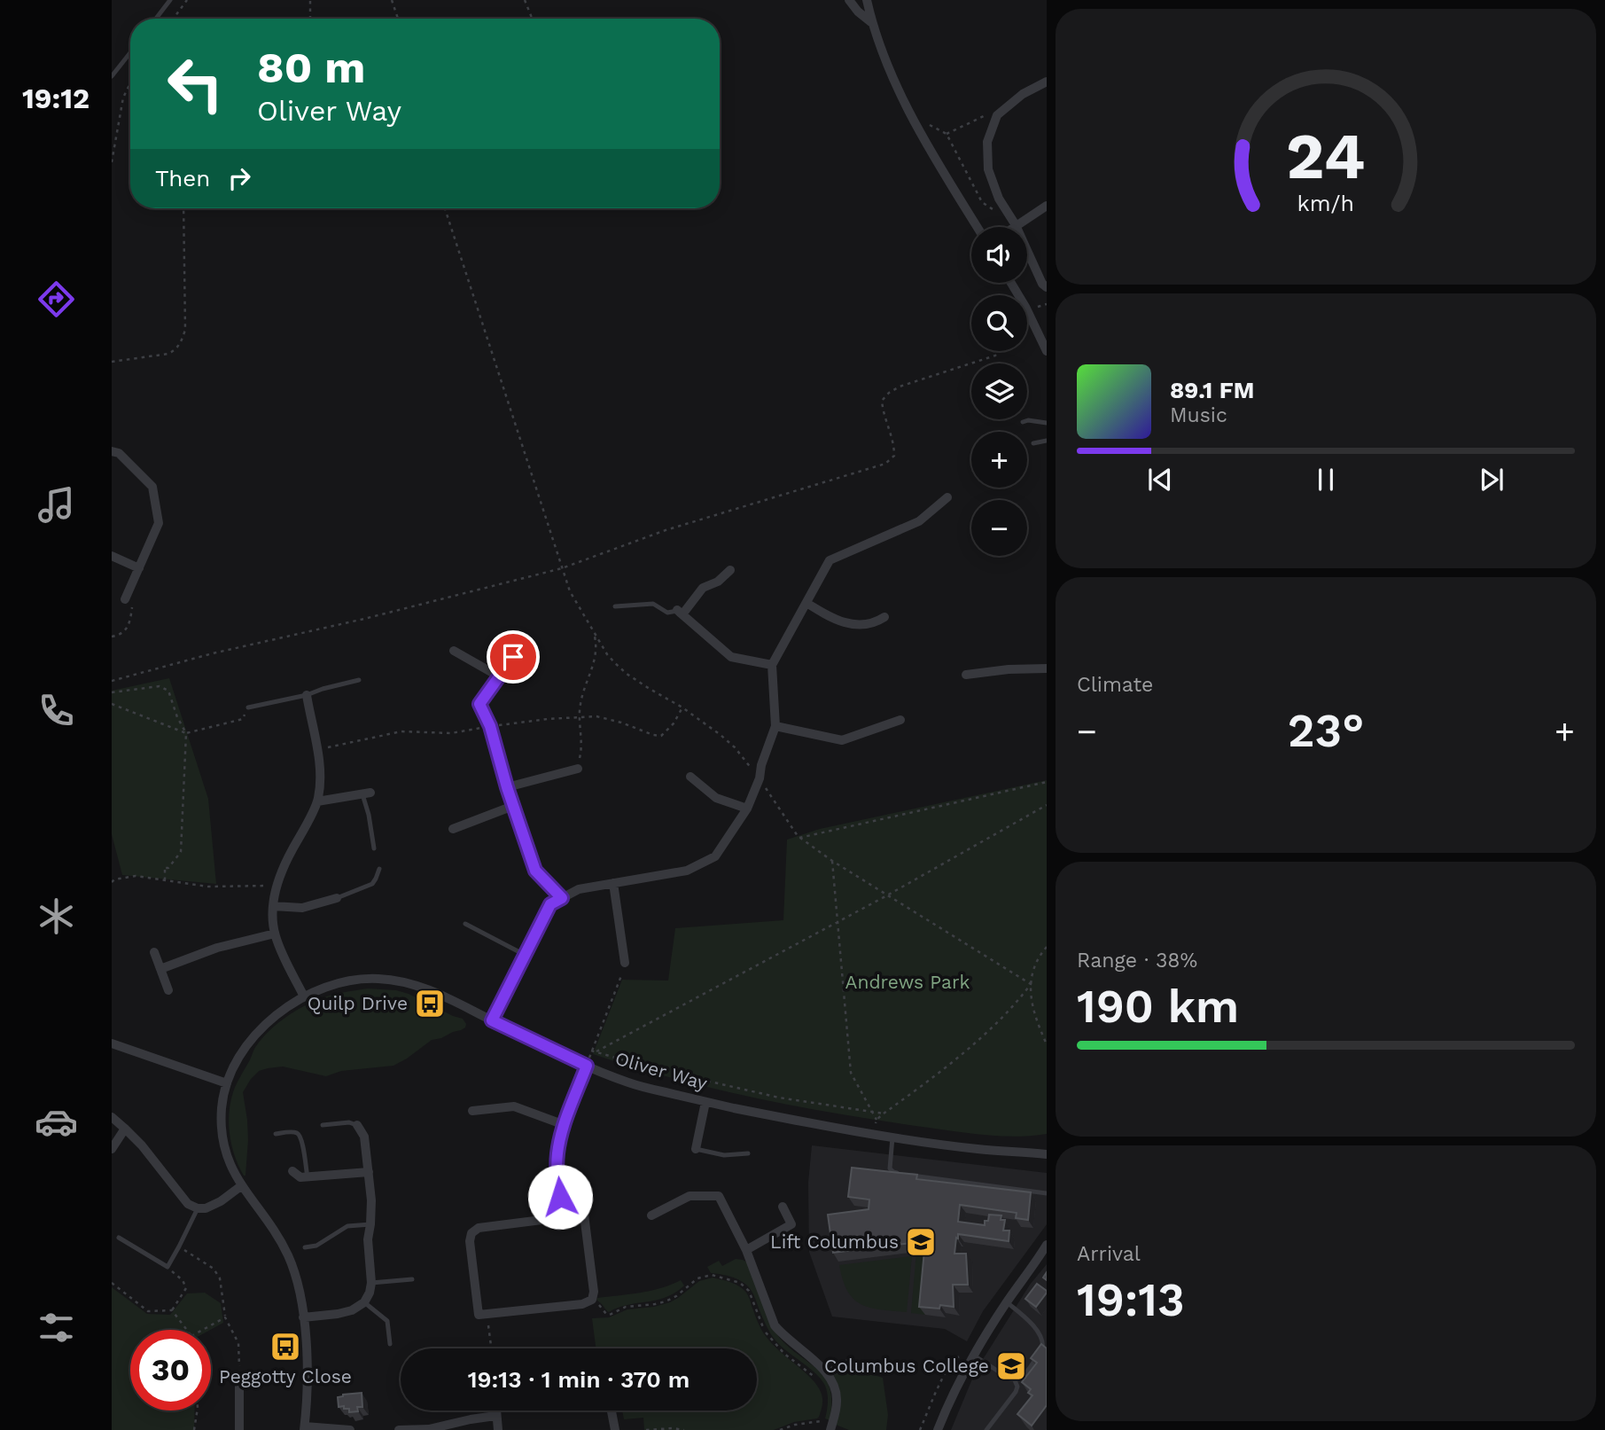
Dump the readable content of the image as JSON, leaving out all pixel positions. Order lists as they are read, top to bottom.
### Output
{
  "streets": {
    "street": ["Oliver Way"]
  },
  "parks": ["Andrews Park"],
  "places": {
    "bus stop": ["Quilp Drive", "Peggotty Close"],
    "school or university": ["Lift Columbus", "Columbus College"]
  },
  "page": {
    "tabs": "19:12",
    "turn": ["80 m", "Oliver Way"],
    "then": "Then",
    "map_buttons": ["+", "−"],
    "song": ["89.1 FM", "Music"],
    "tile": [
      "Climate",
      ["Range · 38%", "190 km"],
      ["Arrival", "19:13"]
    ],
    "heat": ["−", "23°", "+"],
    "limit": "30",
    "trip": "19:13 · 1 min · 370 m",
    "gauge": ["24", "km/h"]
  }
}
